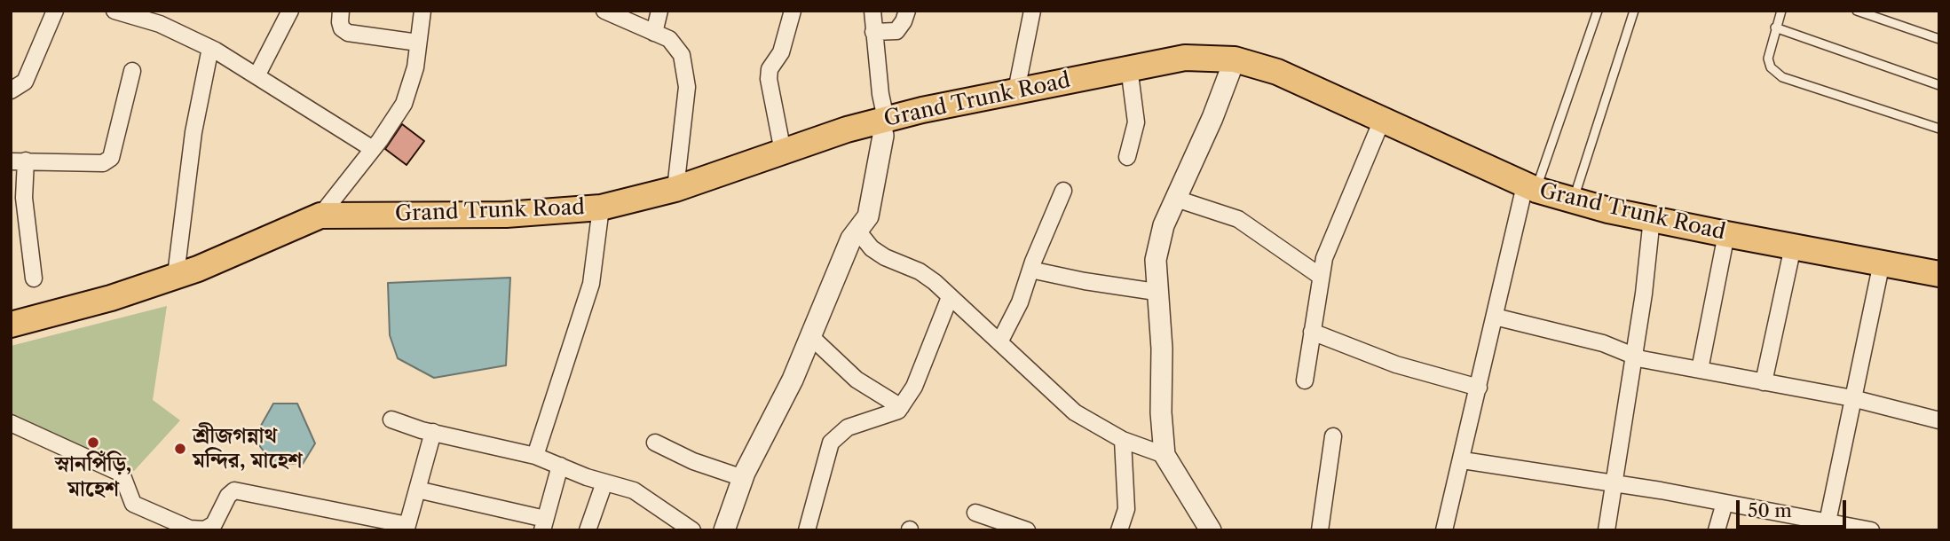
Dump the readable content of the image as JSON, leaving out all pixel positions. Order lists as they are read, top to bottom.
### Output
{
  "streets": {
    "main road": ["Grand Trunk Road"]
  },
  "places": ["স্নানপিঁড়ি, মাহেশ", "শ্রীজগন্নাথ মন্দির, মাহেশ"],
  "scale_bar": "50 m"
}
